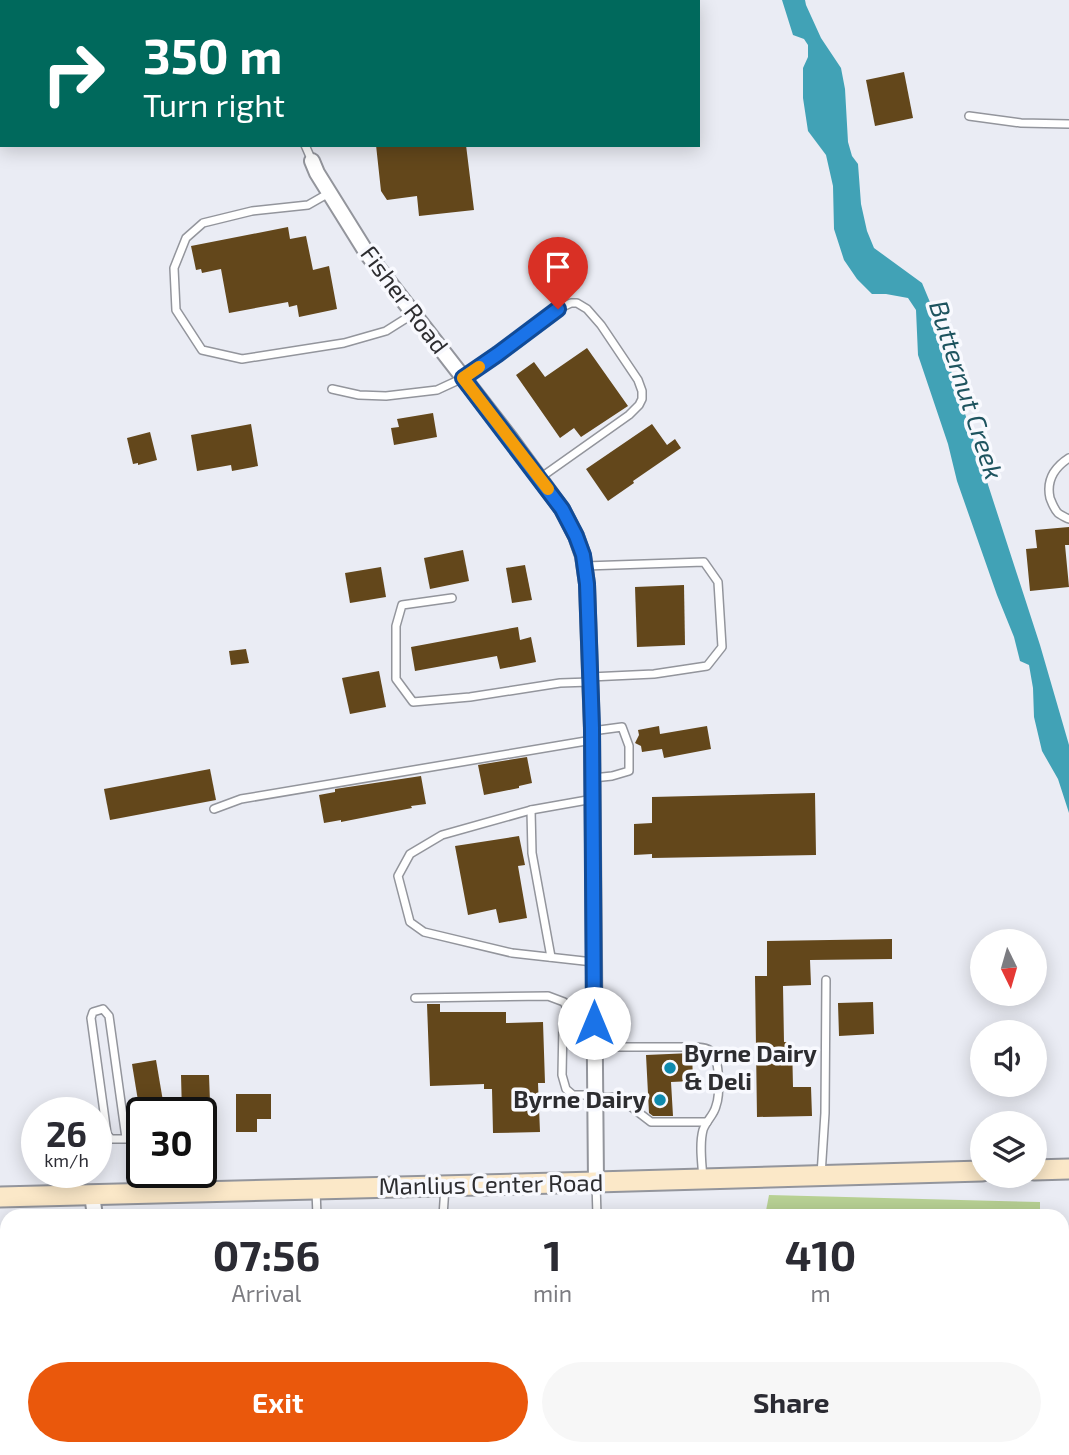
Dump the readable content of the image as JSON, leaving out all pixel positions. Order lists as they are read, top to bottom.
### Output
{
  "streets": {
    "main road": ["Manlius Center Road"],
    "street": ["Fisher Road"]
  },
  "crossings": [
    ["Fisher Road", "Manlius Center Road"]
  ],
  "water": ["Butternut Creek"],
  "places": ["Byrne Dairy & Deli", "Byrne Dairy"],
  "north": "bottom",
  "page": {
    "turn": ["350 m", "Turn right"],
    "speed": "26 km/h",
    "limit": "30",
    "eta": [
      "07:56",
      "Arrival",
      "1",
      "min",
      "410",
      "m"
    ],
    "buttons": ["Exit", "Share"]
  }
}
